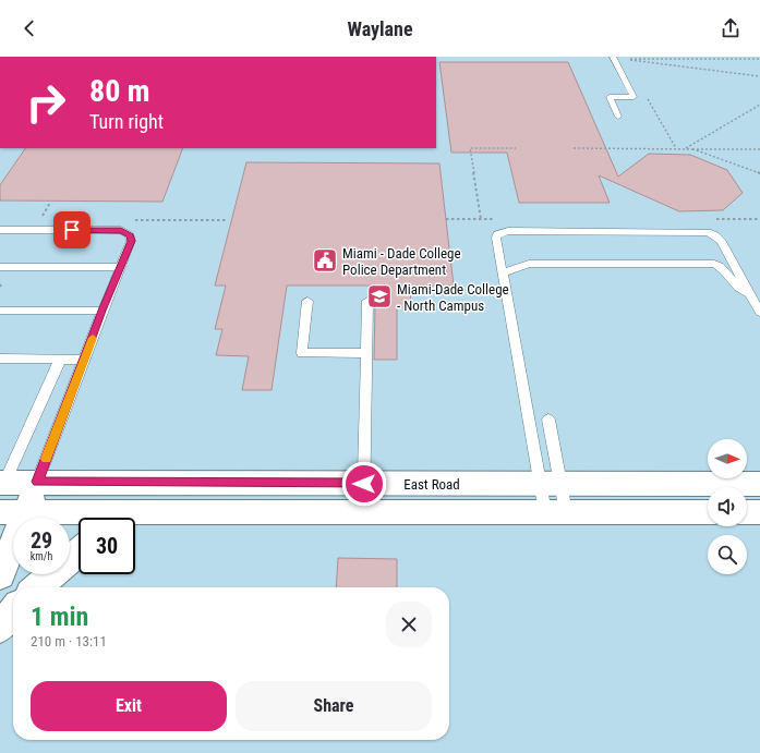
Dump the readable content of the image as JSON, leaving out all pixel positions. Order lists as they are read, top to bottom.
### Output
{
  "streets": {
    "street": ["East Road"]
  },
  "places": {
    "public building": ["Miami - Dade College Police Department"],
    "school or university": ["Miami-Dade College - North Campus"]
  },
  "north": "right",
  "page": {
    "header": "Waylane",
    "turn": ["80 m", "Turn right"],
    "speed": "29 km/h",
    "limit": "30",
    "heading": ["1 min", "210 m · 13:11"],
    "buttons": ["Exit", "Share"]
  }
}
